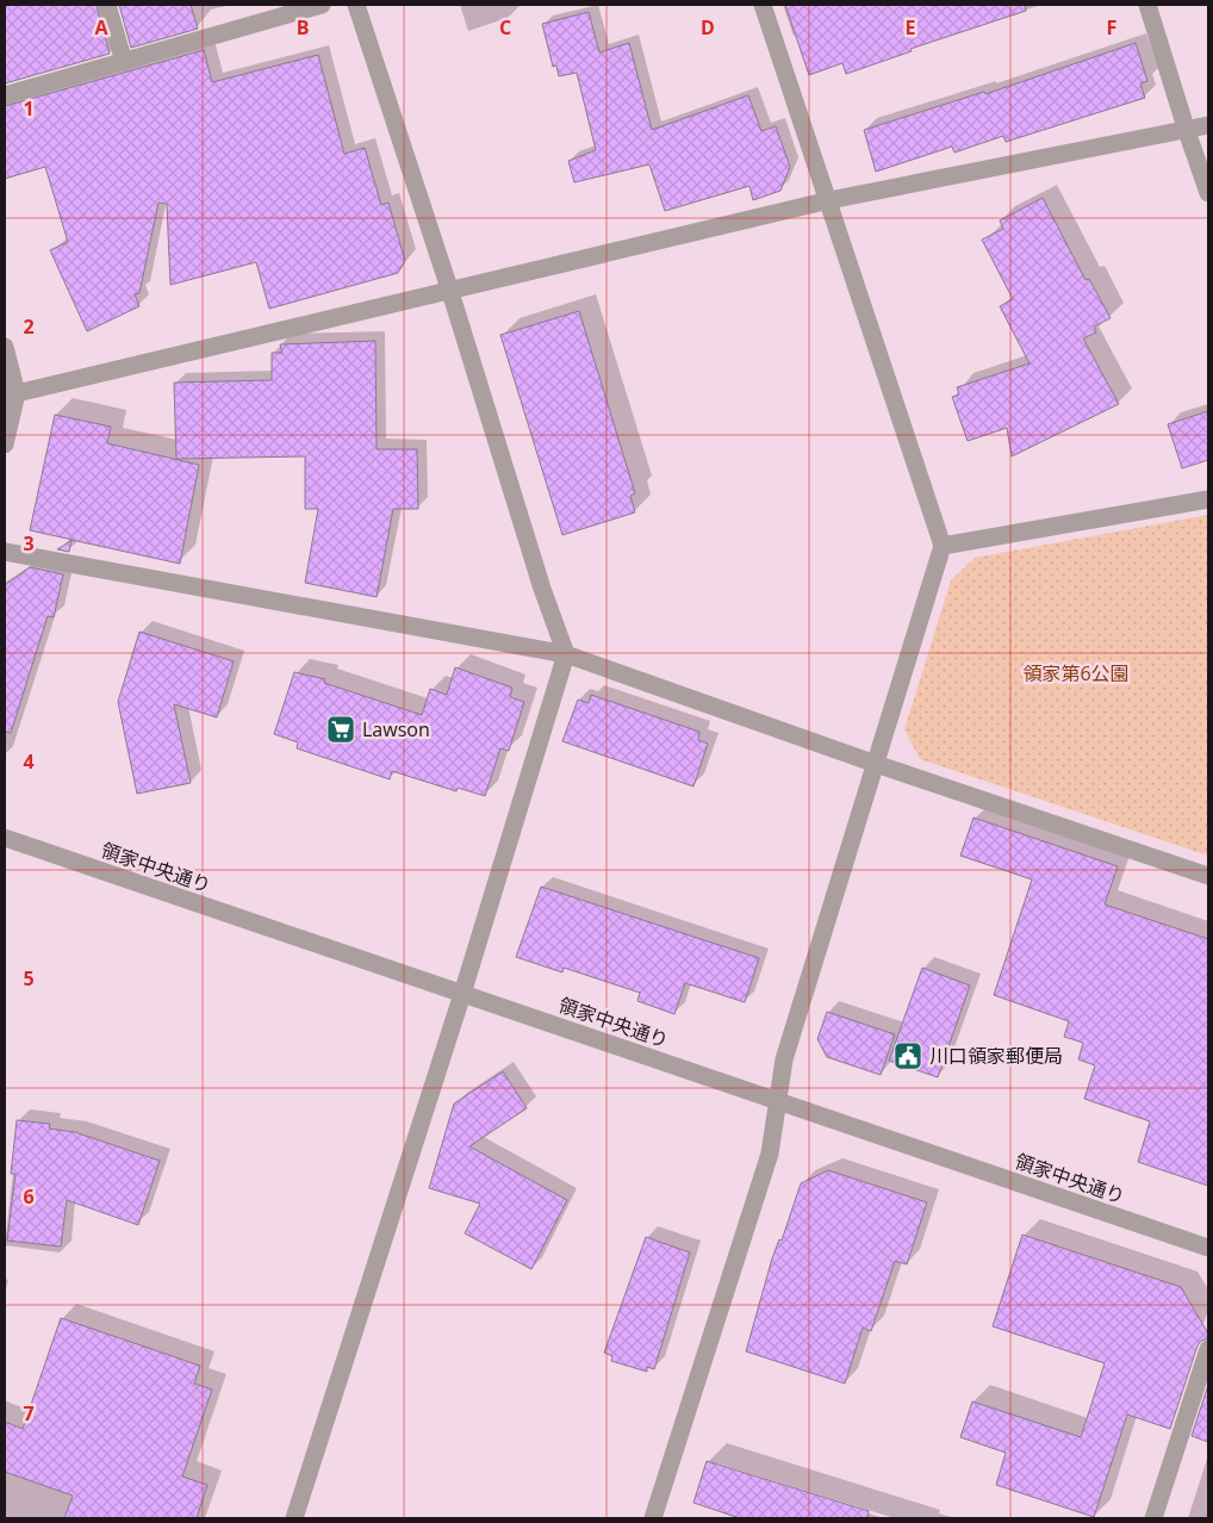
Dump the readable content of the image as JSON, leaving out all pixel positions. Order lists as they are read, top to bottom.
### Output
{
  "streets": {
    "street": ["領家中央通り"]
  },
  "parks": ["領家第6公園"],
  "places": {
    "supermarket": ["Lawson"],
    "public building": ["川口領家郵便局"]
  },
  "grid": {
    "columns": [
      "A",
      "B",
      "C",
      "D",
      "E",
      "F"
    ],
    "rows": [
      "1",
      "2",
      "3",
      "4",
      "5",
      "6",
      "7"
    ]
  }
}
